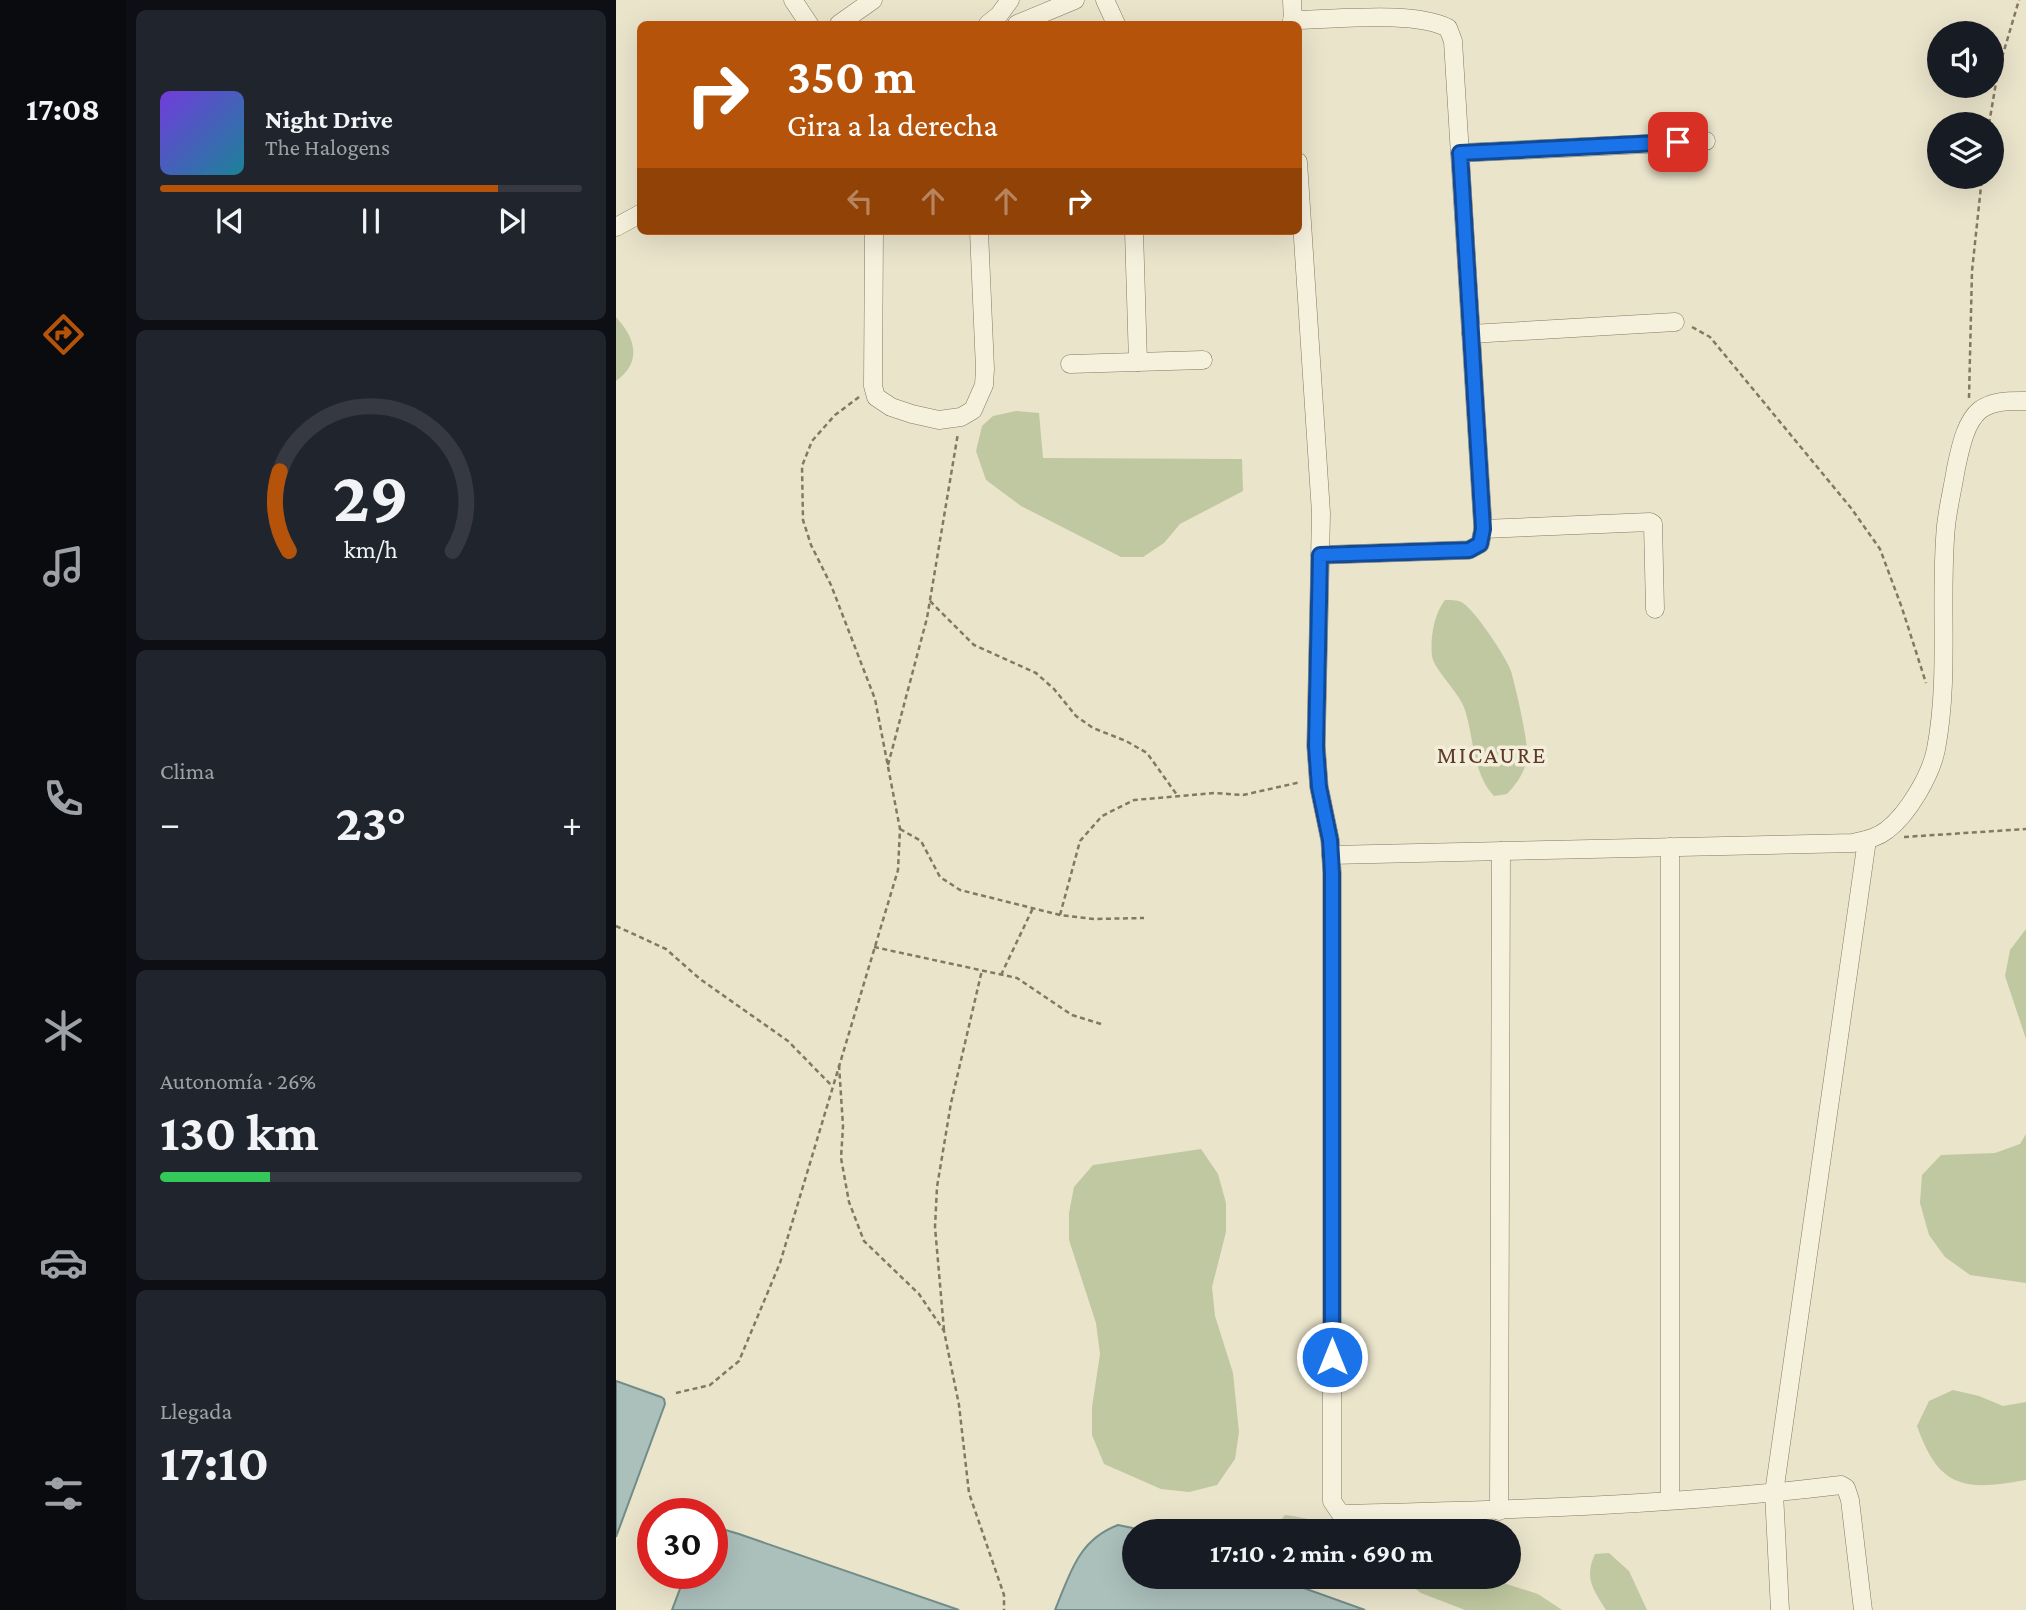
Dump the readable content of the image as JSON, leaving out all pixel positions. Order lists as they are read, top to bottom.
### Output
{
  "districts": ["MICAURE"],
  "page": {
    "tabs": "17:08",
    "turn": ["350 m", "Gira a la derecha"],
    "song": ["Night Drive", "The Halogens"],
    "tile": [
      "Clima",
      ["Autonomía · 26%", "130 km"],
      ["Llegada", "17:10"]
    ],
    "heat": ["−", "23°", "+"],
    "limit": "30",
    "trip": "17:10 · 2 min · 690 m",
    "gauge": ["29", "km/h"]
  }
}
